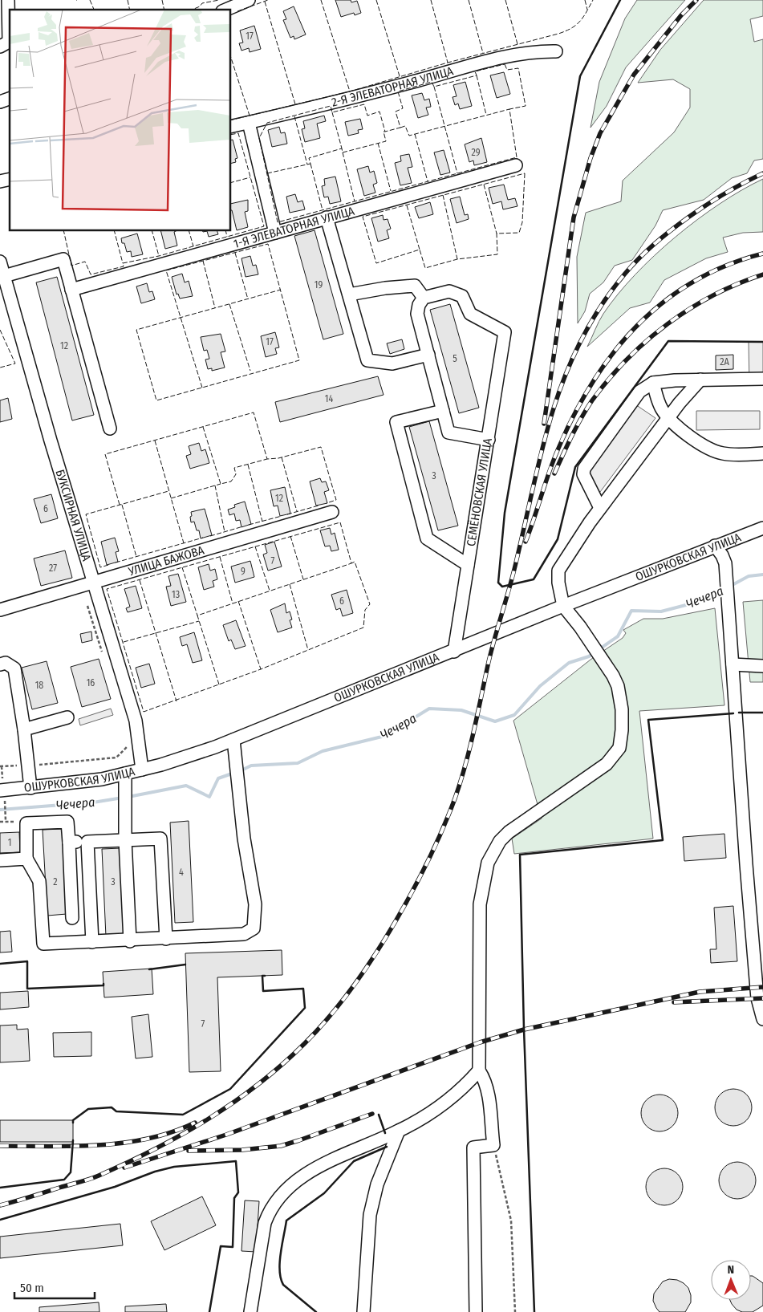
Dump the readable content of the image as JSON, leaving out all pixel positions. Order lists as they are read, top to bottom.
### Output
{
  "streets": {
    "street": [
      "2-Я ЭЛЕВАТОРНАЯ УЛИЦА",
      "1-Я ЭЛЕВАТОРНАЯ УЛИЦА",
      "СЕМЁНОВСКАЯ УЛИЦА",
      "БУКСИРНАЯ УЛИЦА",
      "ОШУРКОВСКАЯ УЛИЦА",
      "УЛИЦА БАЖОВА"
    ]
  },
  "crossings": [
    ["СЕМЁНОВСКАЯ УЛИЦА", "ОШУРКОВСКАЯ УЛИЦА"],
    ["БУКСИРНАЯ УЛИЦА", "ОШУРКОВСКАЯ УЛИЦА"],
    ["БУКСИРНАЯ УЛИЦА", "УЛИЦА БАЖОВА"]
  ],
  "water": ["Чечера"],
  "house_numbers": [
    "17",
    "29",
    "19",
    "17",
    "12",
    "5",
    "2А",
    "14",
    "3",
    "12",
    "6",
    "7",
    "27",
    "9",
    "13",
    "6",
    "16",
    "18",
    "1",
    "4",
    "2",
    "3",
    "7"
  ],
  "scale_bar": "50 m",
  "north": "top"
}
